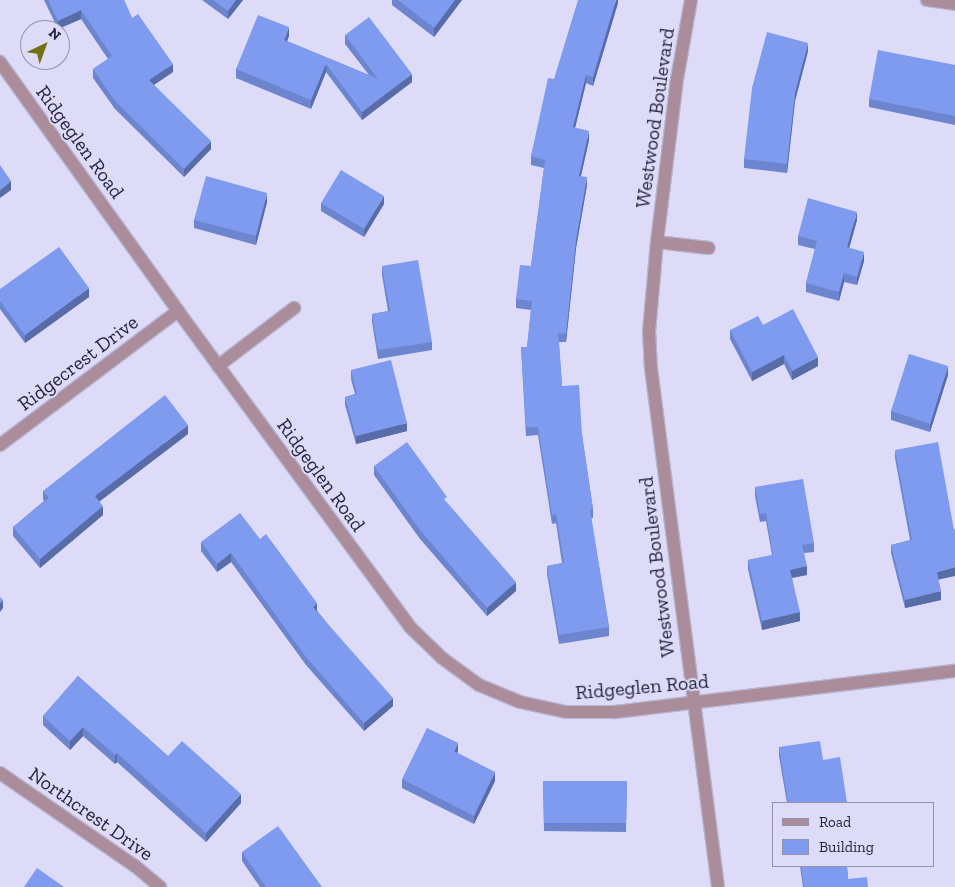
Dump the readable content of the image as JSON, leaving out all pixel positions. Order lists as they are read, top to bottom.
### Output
{
  "streets": {
    "street": [
      "Westwood Boulevard",
      "Ridgeglen Road",
      "Ridgecrest Drive",
      "Northcrest Drive"
    ]
  },
  "crossings": [
    ["Westwood Boulevard", "Ridgeglen Road"],
    ["Ridgeglen Road", "Ridgecrest Drive"]
  ],
  "legend": ["Road", "Building"],
  "north": "top right"
}
